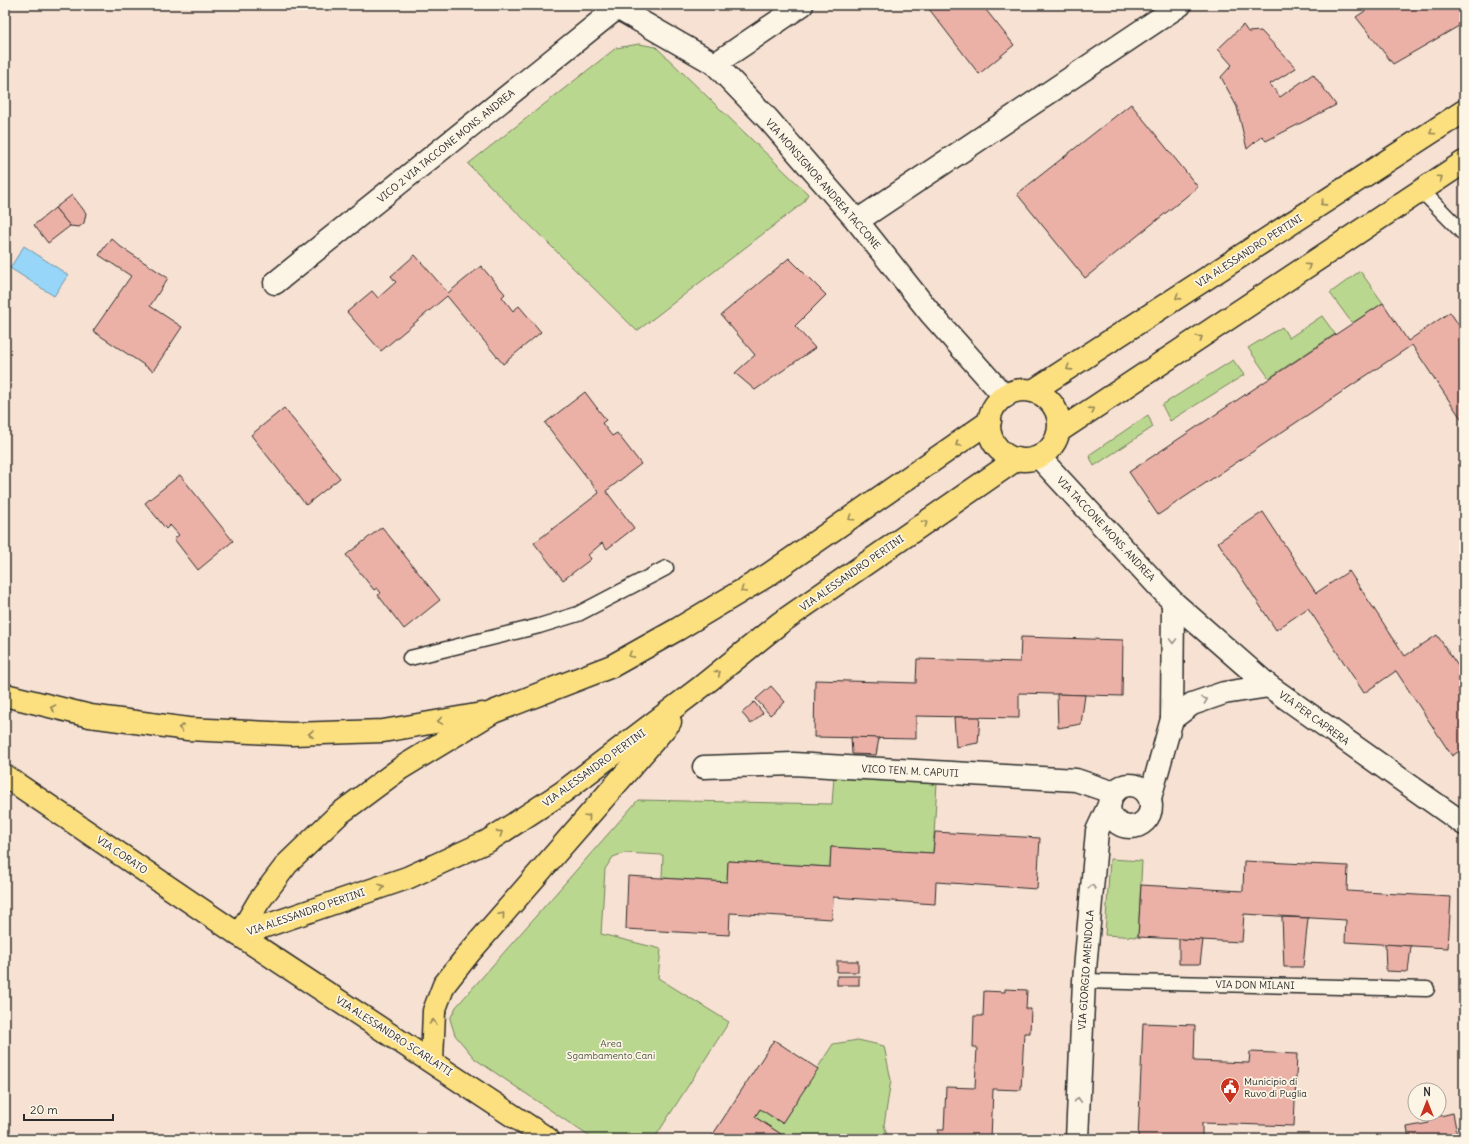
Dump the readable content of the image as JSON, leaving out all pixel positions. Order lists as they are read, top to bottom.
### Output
{
  "streets": {
    "main road": ["VIA ALESSANDRO PERTINI", "VIA CORATO", "VIA ALESSANDRO SCARLATTI"],
    "street": [
      "VICO 2 VIA TACCONE MONS. ANDREA",
      "VIA MONSIGNOR ANDREA TACCONE",
      "VIA TACCONE MONS. ANDREA",
      "VIA PER CAPRERA",
      "VICO TEN. M. CAPUTI",
      "VIA GIORGIO AMENDOLA"
    ],
    "lane": ["VIA DON MILANI"]
  },
  "crossings": [
    ["VICO 2 VIA TACCONE MONS. ANDREA", "VIA MONSIGNOR ANDREA TACCONE"],
    ["VIA MONSIGNOR ANDREA TACCONE", "VIA ALESSANDRO PERTINI"],
    ["VIA MONSIGNOR ANDREA TACCONE", "VIA TACCONE MONS. ANDREA"],
    ["VIA ALESSANDRO PERTINI", "VIA TACCONE MONS. ANDREA"],
    ["VIA ALESSANDRO PERTINI", "VIA CORATO"],
    ["VIA ALESSANDRO PERTINI", "VIA ALESSANDRO SCARLATTI"],
    ["VIA TACCONE MONS. ANDREA", "VIA PER CAPRERA"],
    ["VICO TEN. M. CAPUTI", "VIA GIORGIO AMENDOLA"],
    ["VIA CORATO", "VIA ALESSANDRO SCARLATTI"],
    ["VIA GIORGIO AMENDOLA", "VIA DON MILANI"]
  ],
  "one_way": ["VIA GIORGIO AMENDOLA"],
  "parks": ["Area Sgambamento Cani"],
  "places": {
    "public building": ["Municipio di Ruvo di Puglia"]
  },
  "scale_bar": "20 m",
  "north": "top"
}
